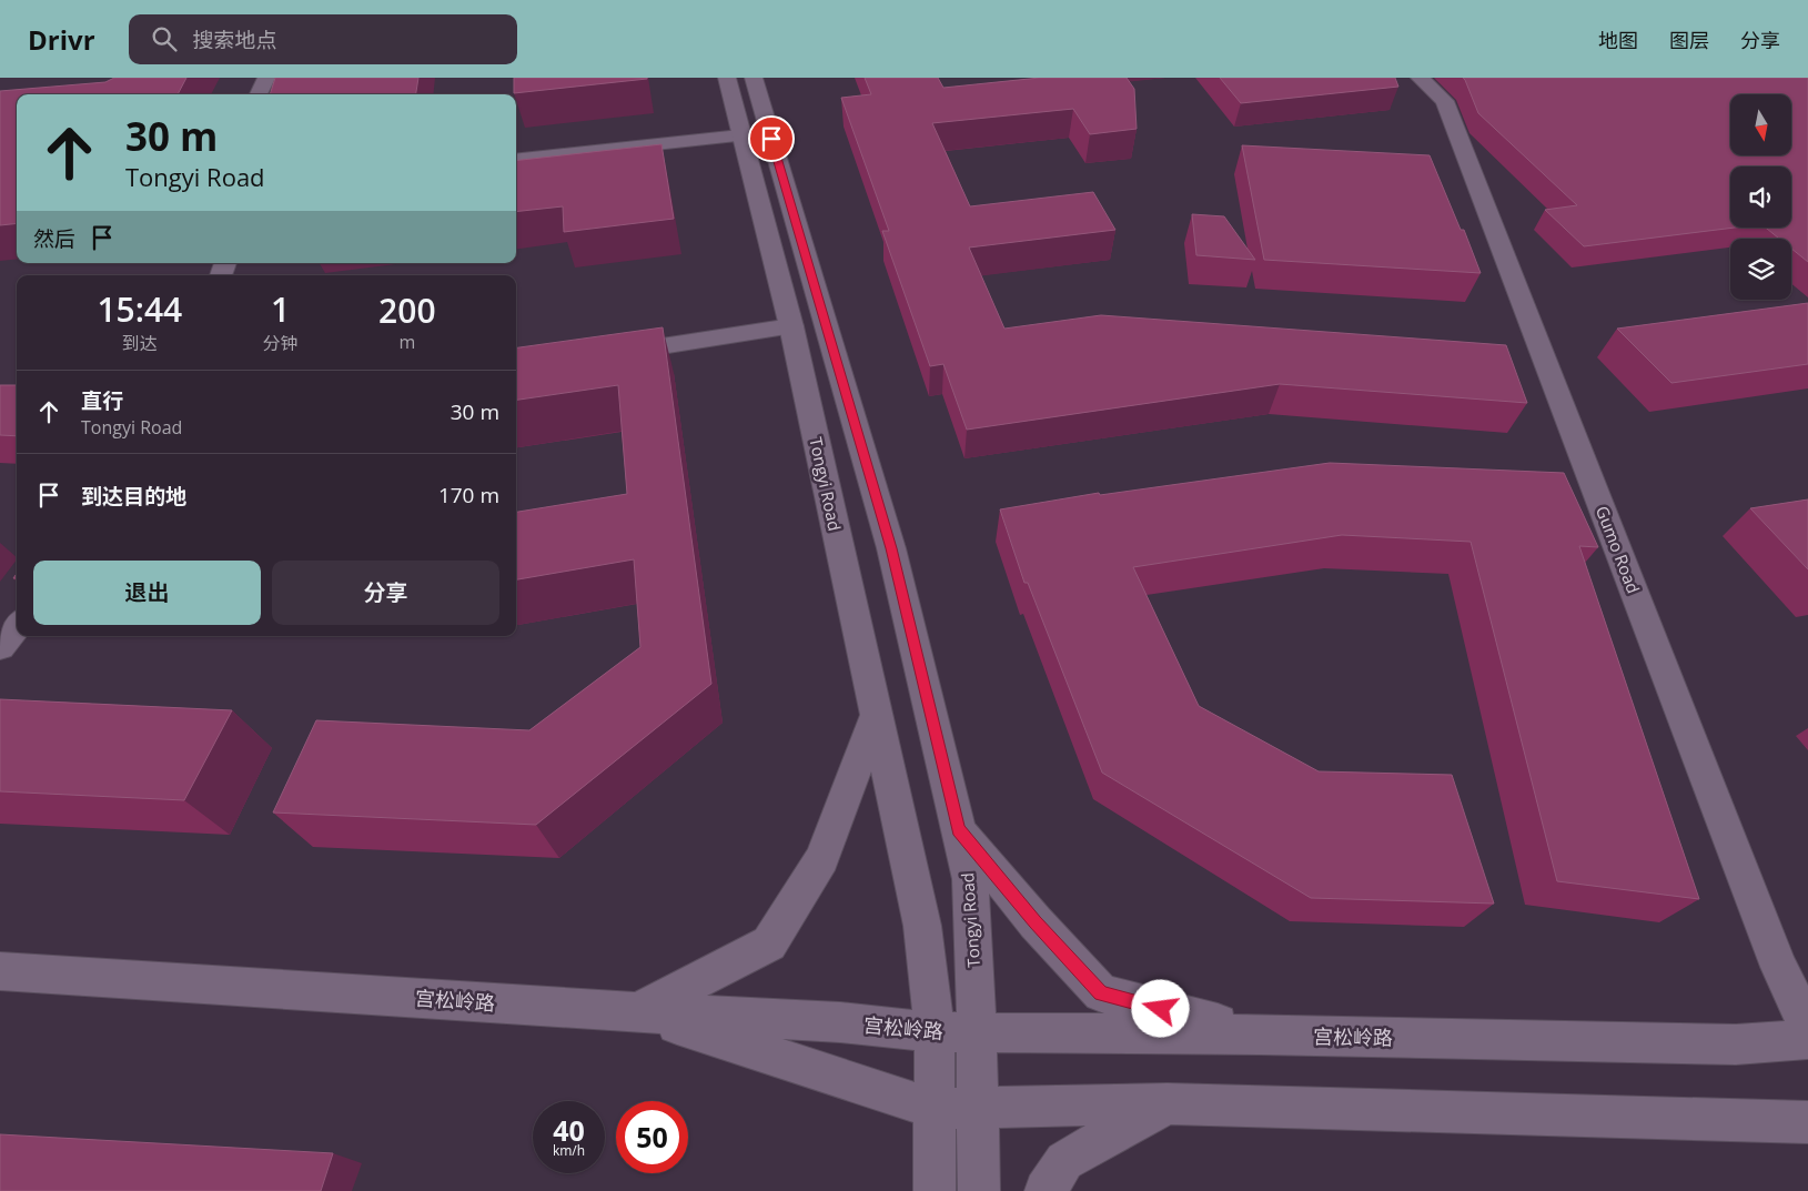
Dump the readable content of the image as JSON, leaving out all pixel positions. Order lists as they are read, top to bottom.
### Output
{
  "streets": {
    "main road": ["Tongyi Road", "Gumo Road", "宫松岭路"]
  },
  "crossings": [
    ["Tongyi Road", "宫松岭路"]
  ],
  "north": "bottom",
  "page": {
    "header": "Drivr",
    "search": "搜索地点",
    "nav": ["地图", "图层", "分享"],
    "turn": ["30 m", "Tongyi Road"],
    "then": "然后",
    "eta": [
      "15:44",
      "到达",
      "1",
      "分钟",
      "200",
      "m"
    ],
    "list": [
      {
        "name": "直行",
        "note": "Tongyi Road",
        "value": "30 m"
      },
      {
        "name": "到达目的地",
        "value": "170 m"
      }
    ],
    "buttons": ["退出", "分享"],
    "speed": "40 km/h",
    "limit": "50"
  }
}
